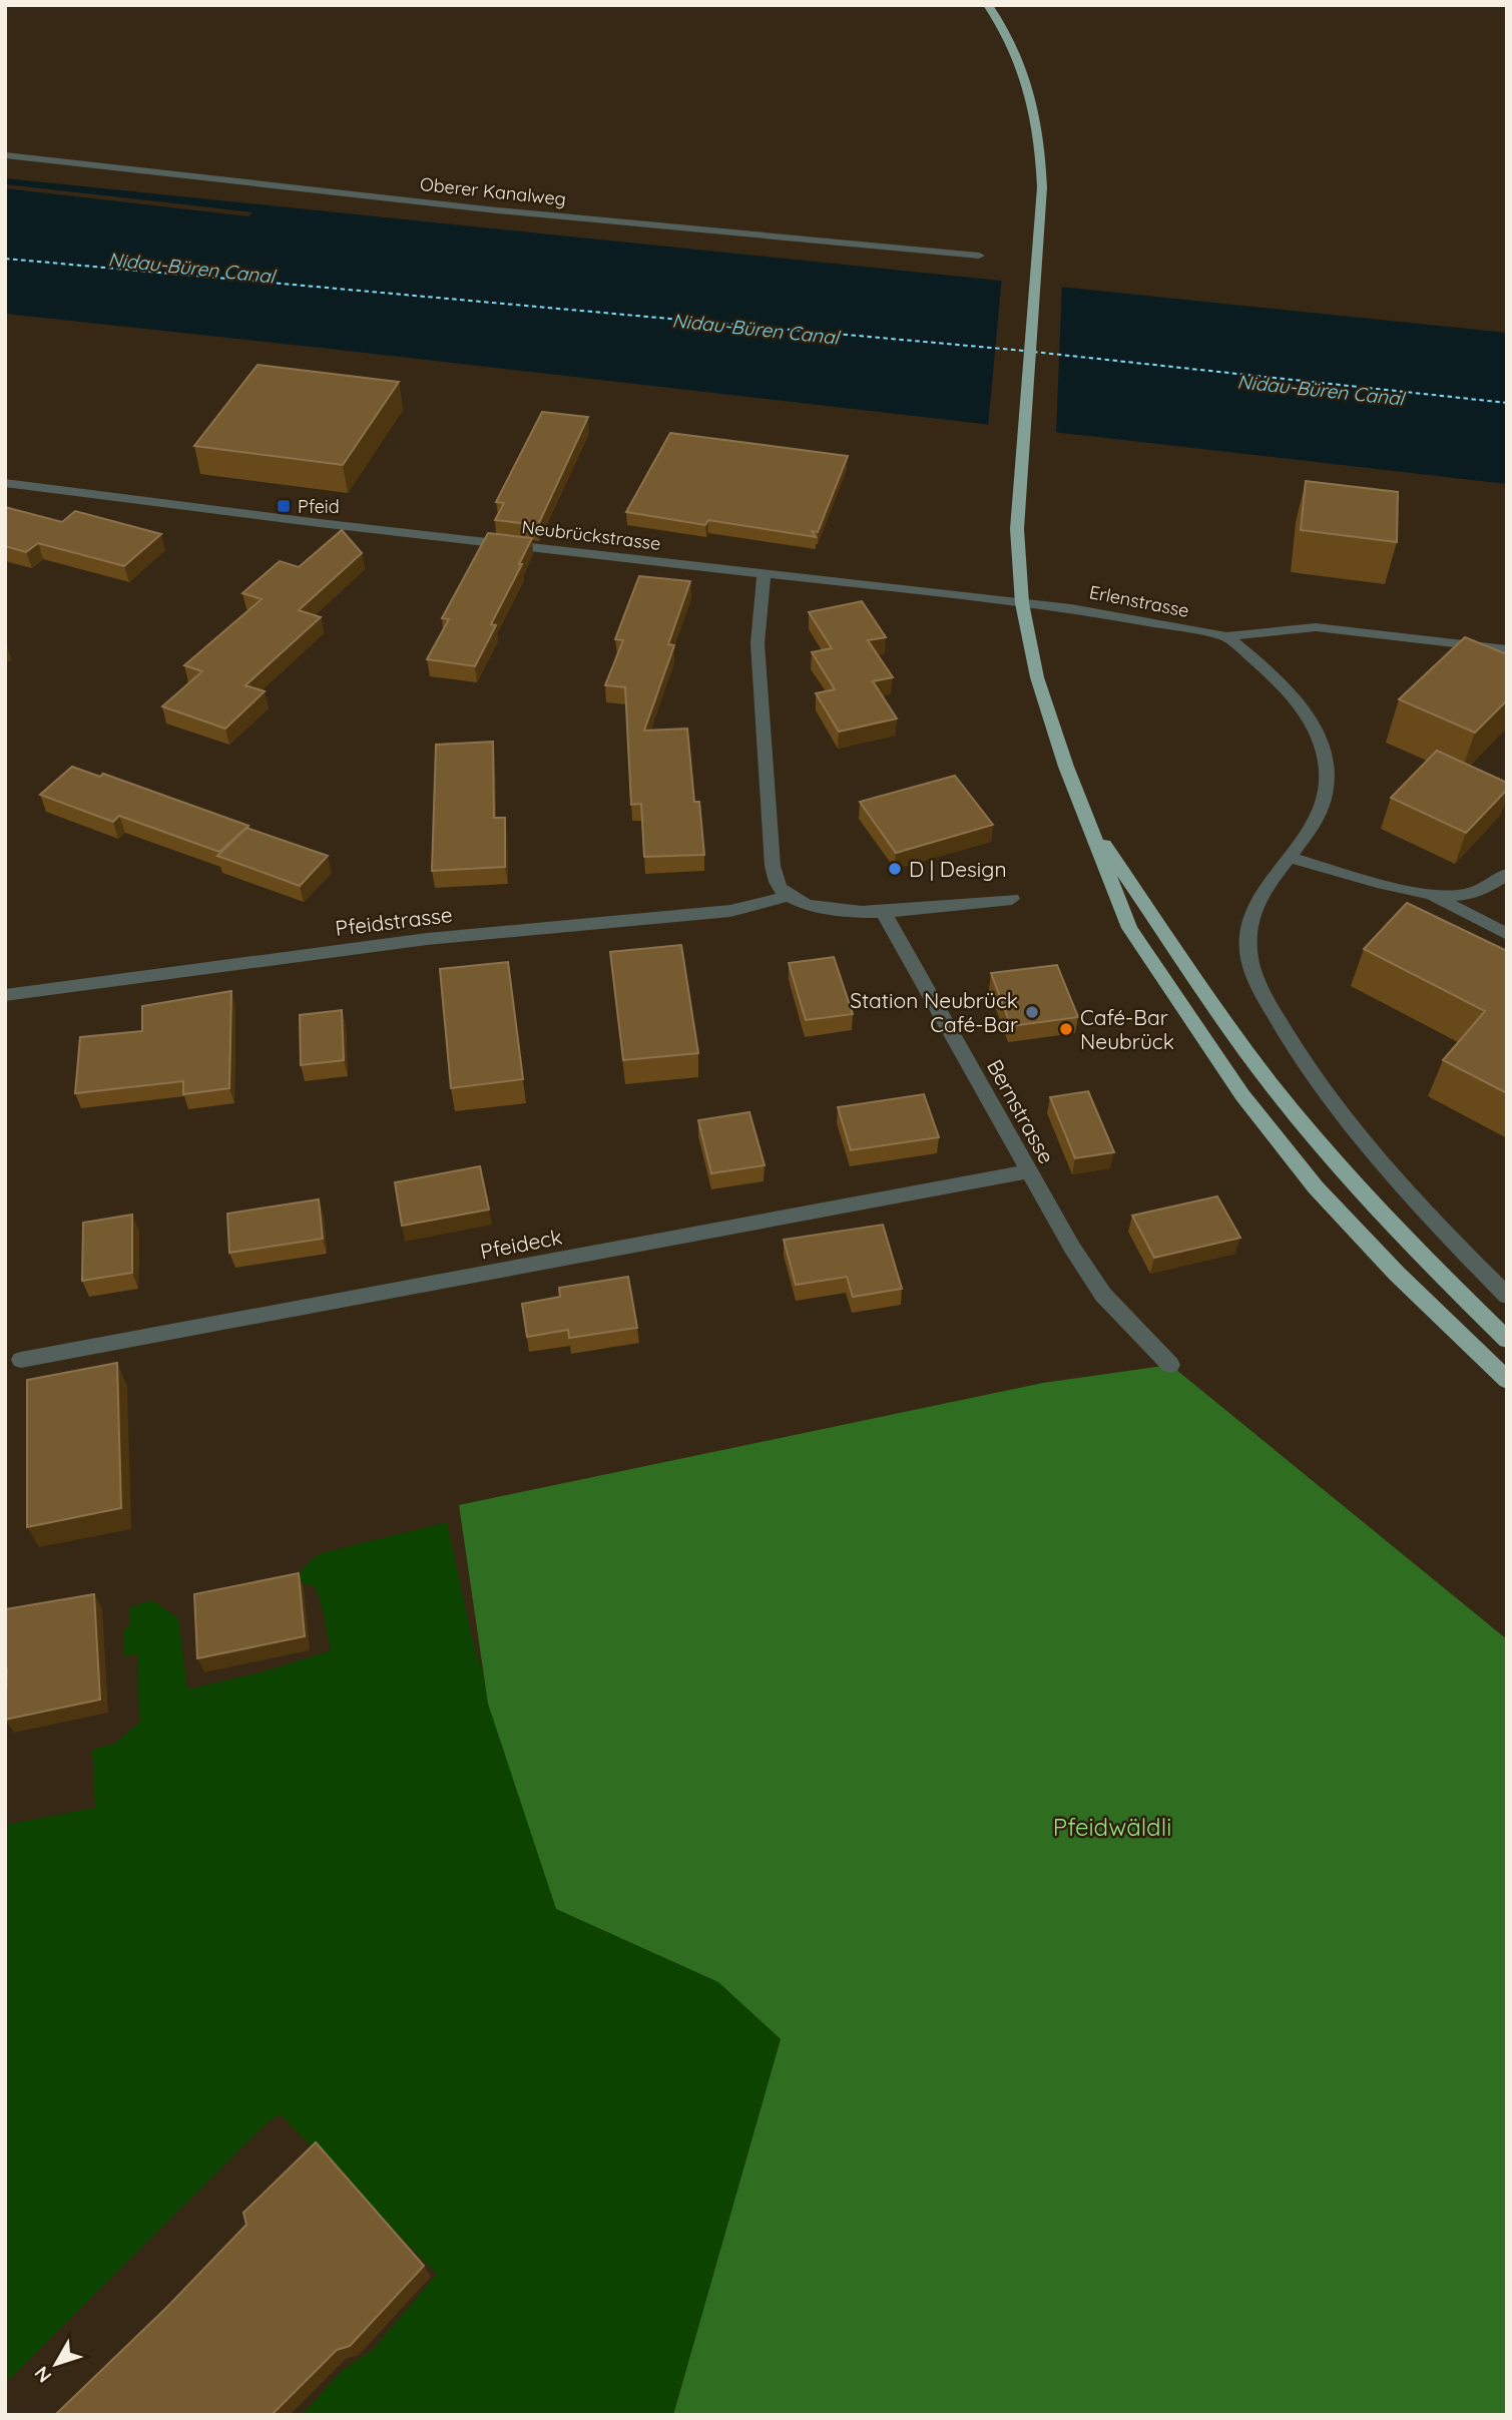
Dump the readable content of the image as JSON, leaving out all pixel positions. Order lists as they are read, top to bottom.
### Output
{
  "streets": {
    "street": [
      "Oberer Kanalweg",
      "Neubrückstrasse",
      "Erlenstrasse",
      "Pfeidstrasse",
      "Bernstrasse",
      "Pfeideck"
    ]
  },
  "crossings": [
    ["Neubrückstrasse", "Erlenstrasse"],
    ["Bernstrasse", "Pfeideck"]
  ],
  "water": ["Nidau-Büren Canal"],
  "parks": ["Pfeidwäldli"],
  "places": {
    "transit": ["Pfeid"],
    "other": ["D | Design", "Station Neubrück Café-Bar", "Café-Bar Neubrück"]
  },
  "north": "bottom left"
}
